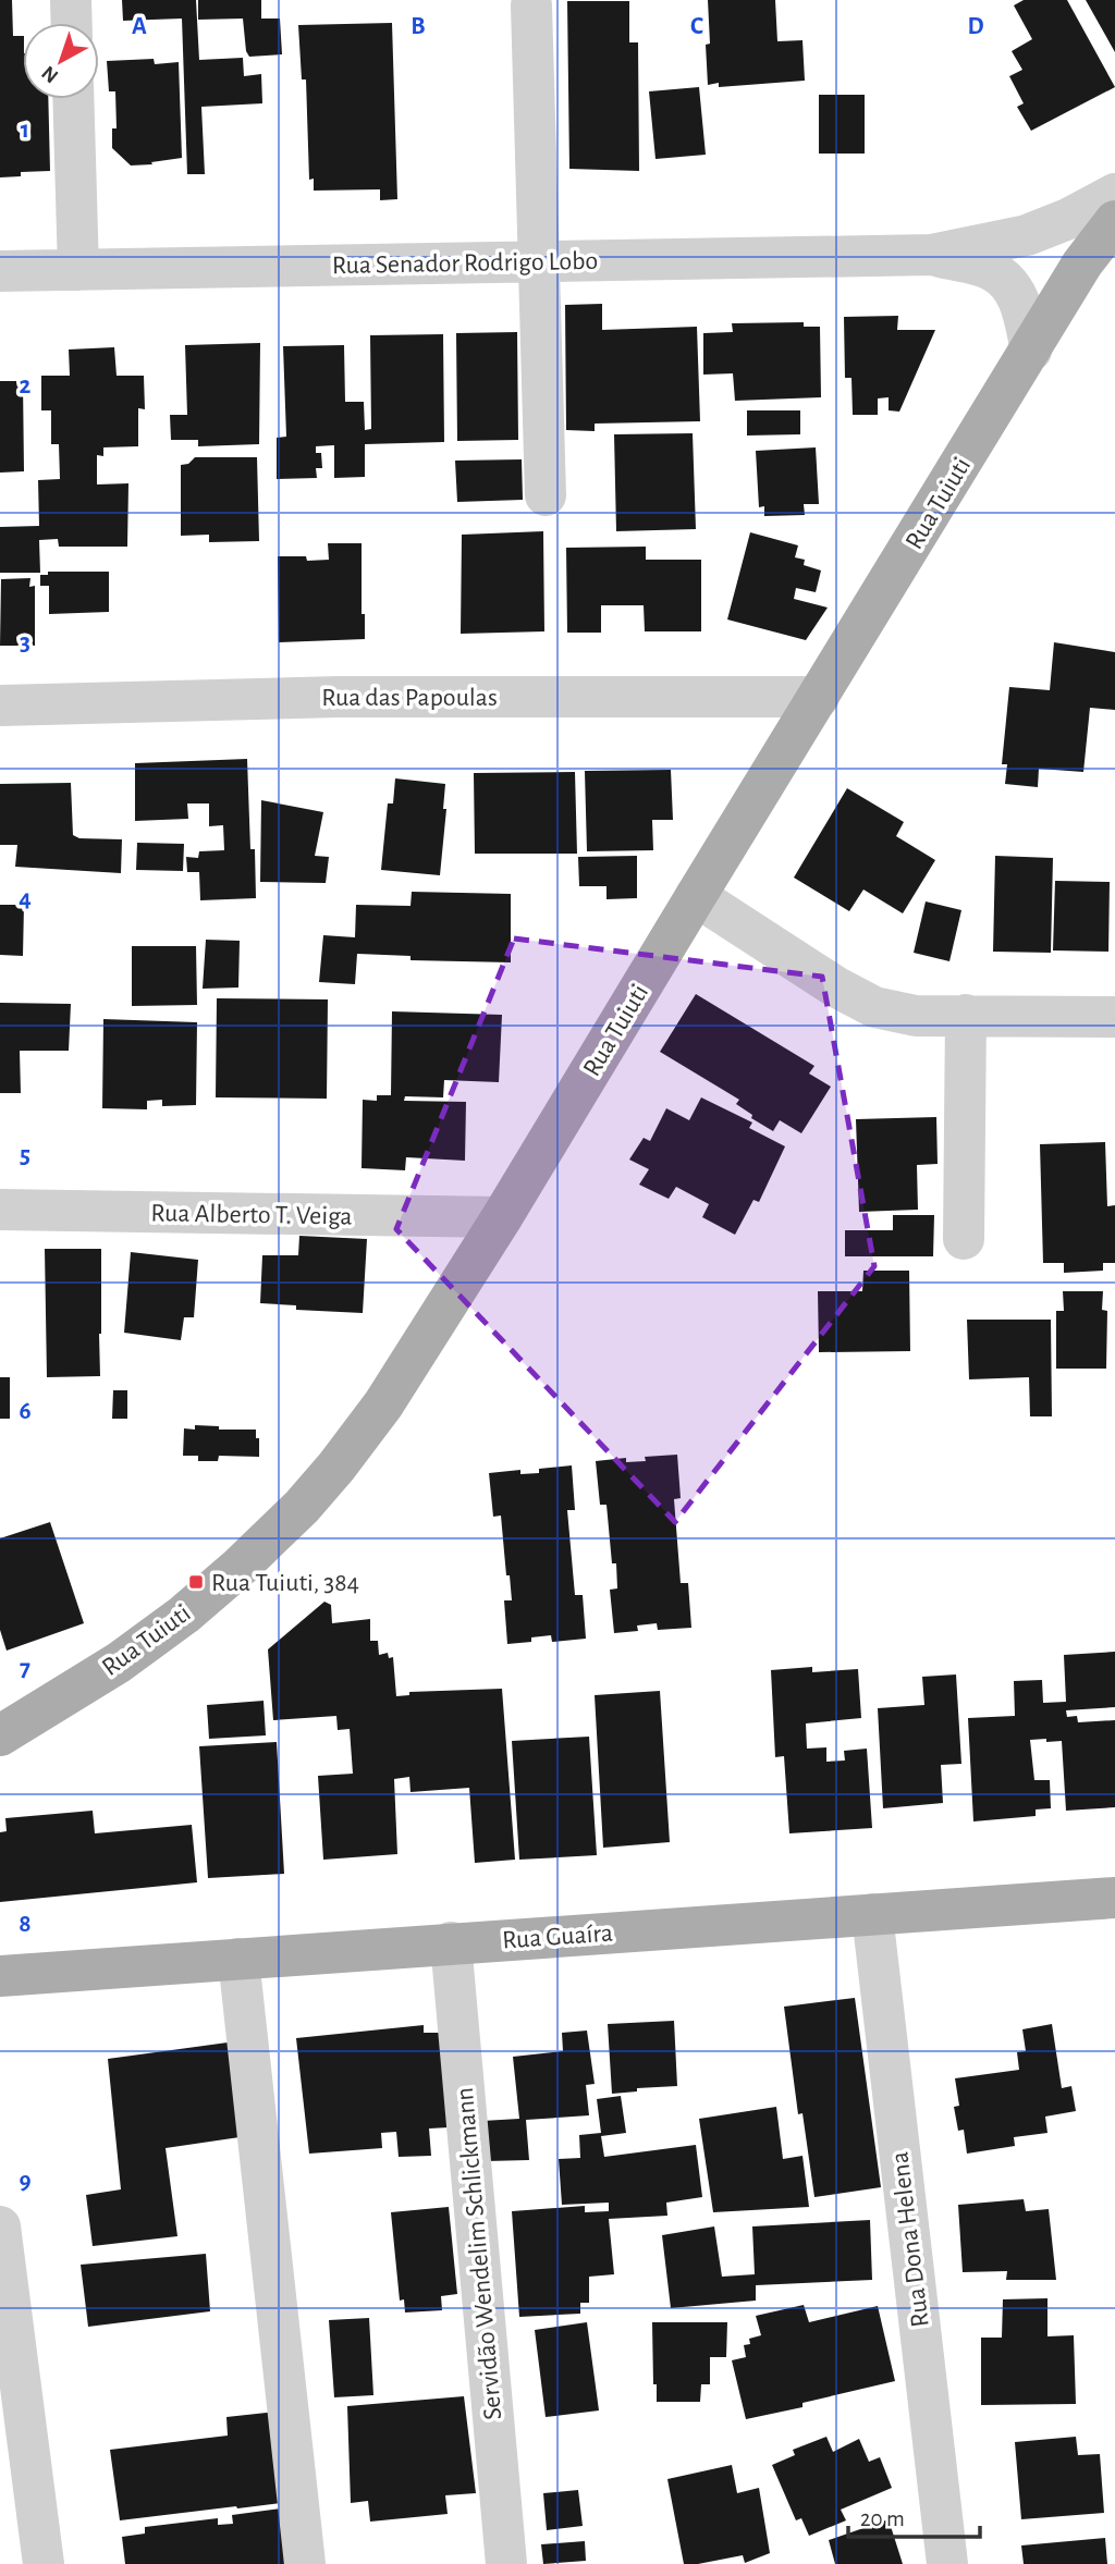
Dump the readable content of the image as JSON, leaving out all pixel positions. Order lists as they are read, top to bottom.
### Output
{
  "streets": {
    "main road": ["Rua Tuiuti", "Rua Guaíra"],
    "street": [
      "Rua Senador Rodrigo Lobo",
      "Rua das Papoulas",
      "Rua Alberto T. Veiga",
      "Rua Dona Helena",
      "Servidão Wendelim Schlickmann"
    ]
  },
  "crossings": [
    ["Rua Senador Rodrigo Lobo", "Rua Tuiuti"],
    ["Rua Tuiuti", "Rua das Papoulas"],
    ["Rua Tuiuti", "Rua Alberto T. Veiga"],
    ["Rua Guaíra", "Rua Dona Helena"],
    ["Rua Guaíra", "Servidão Wendelim Schlickmann"]
  ],
  "places": {
    "transit": ["Rua Tuiuti, 384"]
  },
  "scale_bar": "20 m",
  "north": "bottom left",
  "grid": {
    "columns": [
      "A",
      "B",
      "C",
      "D"
    ],
    "rows": [
      "1",
      "2",
      "3",
      "4",
      "5",
      "6",
      "7",
      "8",
      "9"
    ]
  }
}
